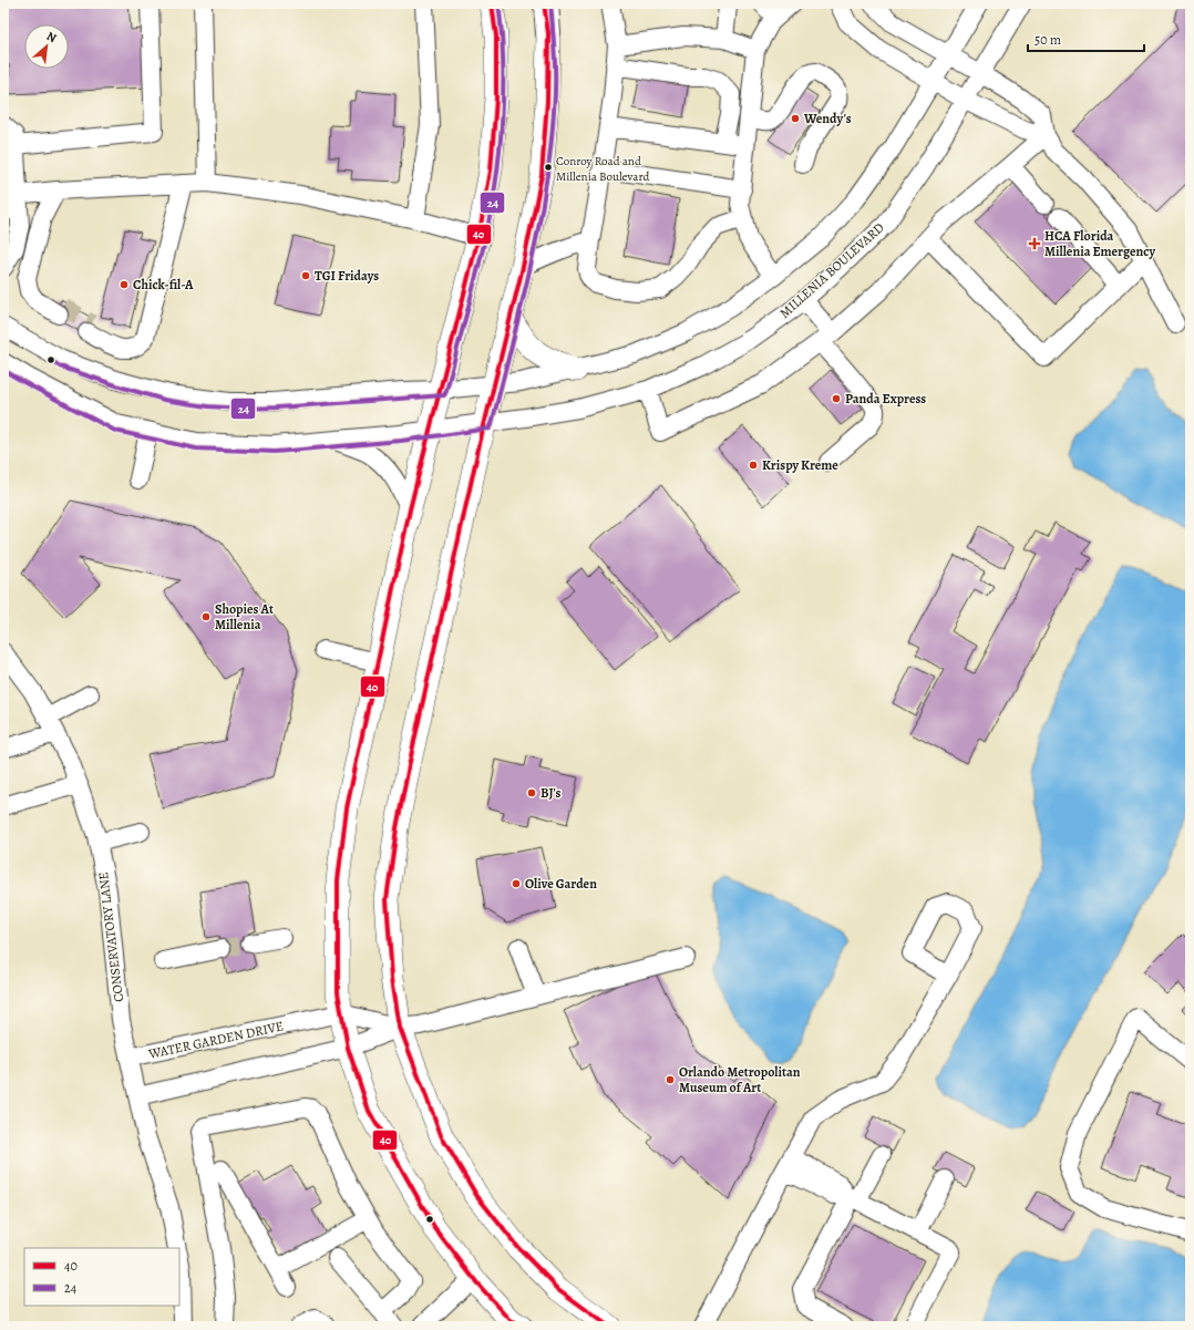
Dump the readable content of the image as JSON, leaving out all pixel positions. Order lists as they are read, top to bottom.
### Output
{
  "streets": {
    "street": ["MILLENIA BOULEVARD", "CONSERVATORY LANE", "WATER GARDEN DRIVE"]
  },
  "crossings": [
    ["CONSERVATORY LANE", "WATER GARDEN DRIVE"]
  ],
  "places": {
    "other": [
      "Wendy's",
      "Conroy Road and Millenia Boulevard",
      "TGI Fridays",
      "Chick-fil-A",
      "Panda Express",
      "Krispy Kreme",
      "Shopies At Millenia",
      "BJ's",
      "Olive Garden",
      "Orlando Metropolitan Museum of Art"
    ],
    "health": ["HCA Florida Millenia Emergency"]
  },
  "lines": ["transit line 40", "transit line 24"],
  "legend": ["40", "24"],
  "scale_bar": "50 m",
  "north": "top right"
}
